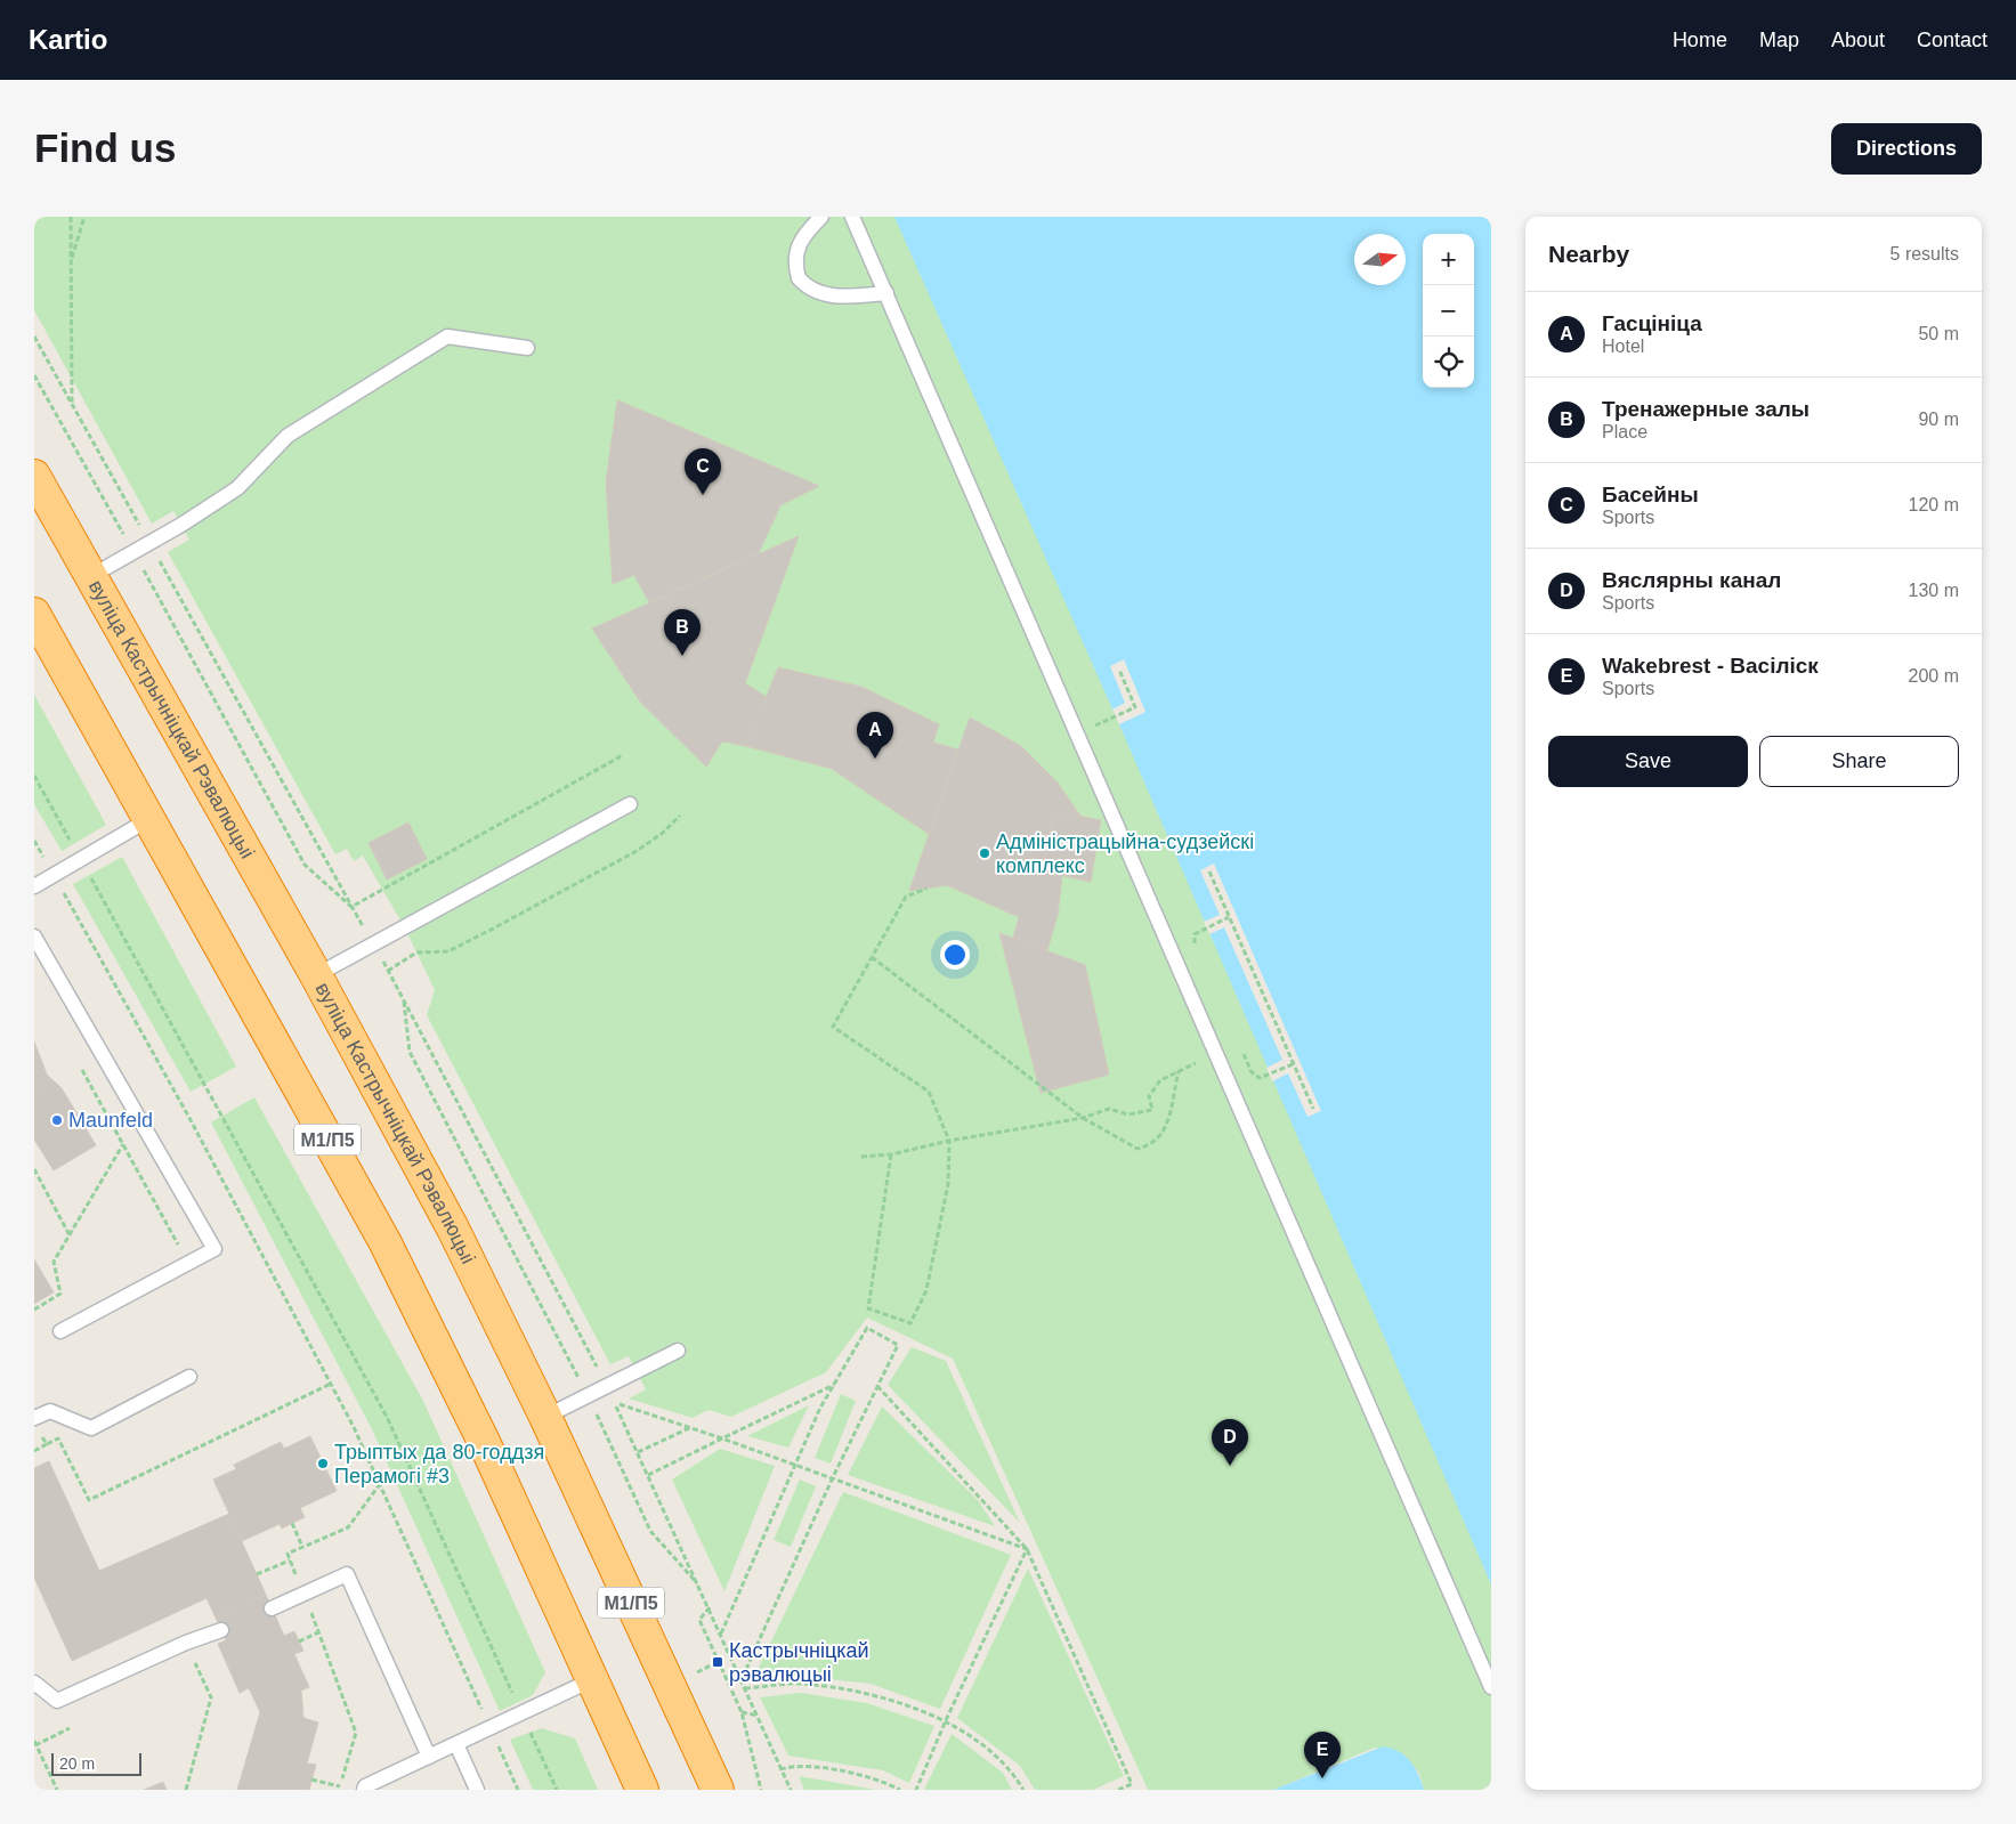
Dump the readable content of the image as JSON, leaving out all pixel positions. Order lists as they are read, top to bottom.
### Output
{
  "streets": {
    "highway": ["вуліца Кастрычніцкай Рэвалюцыі", "М1/П5"]
  },
  "places": {
    "other": ["Адміністрацыйна-судзейскі комплекс", "Maunfeld", "Трыптых да 80-годдзя Перамогі #3"],
    "transit": ["Кастрычніцкай рэвалюцыі"]
  },
  "scale_bar": "20 m",
  "north": "right",
  "page": {
    "header": "Kartio",
    "nav": [
      "Home",
      "Map",
      "About",
      "Contact"
    ],
    "buttons": [
      "Directions",
      ["Save", "Share"]
    ],
    "title": "Find us",
    "heading": ["Nearby", "5 results"],
    "map_buttons": ["+", "−"],
    "list": [
      {
        "mark": "A",
        "name": "Гасцініца",
        "note": "Hotel",
        "value": "50 m"
      },
      {
        "mark": "B",
        "name": "Тренажерные залы",
        "note": "Place",
        "value": "90 m"
      },
      {
        "mark": "C",
        "name": "Басейны",
        "note": "Sports",
        "value": "120 m"
      },
      {
        "mark": "D",
        "name": "Вяслярны канал",
        "note": "Sports",
        "value": "130 m"
      },
      {
        "mark": "E",
        "name": "Wakebrest - Васіліск",
        "note": "Sports",
        "value": "200 m"
      }
    ],
    "pins": [
      "C",
      "B",
      "A",
      "D",
      "E"
    ],
    "scale": "20 m"
  }
}
